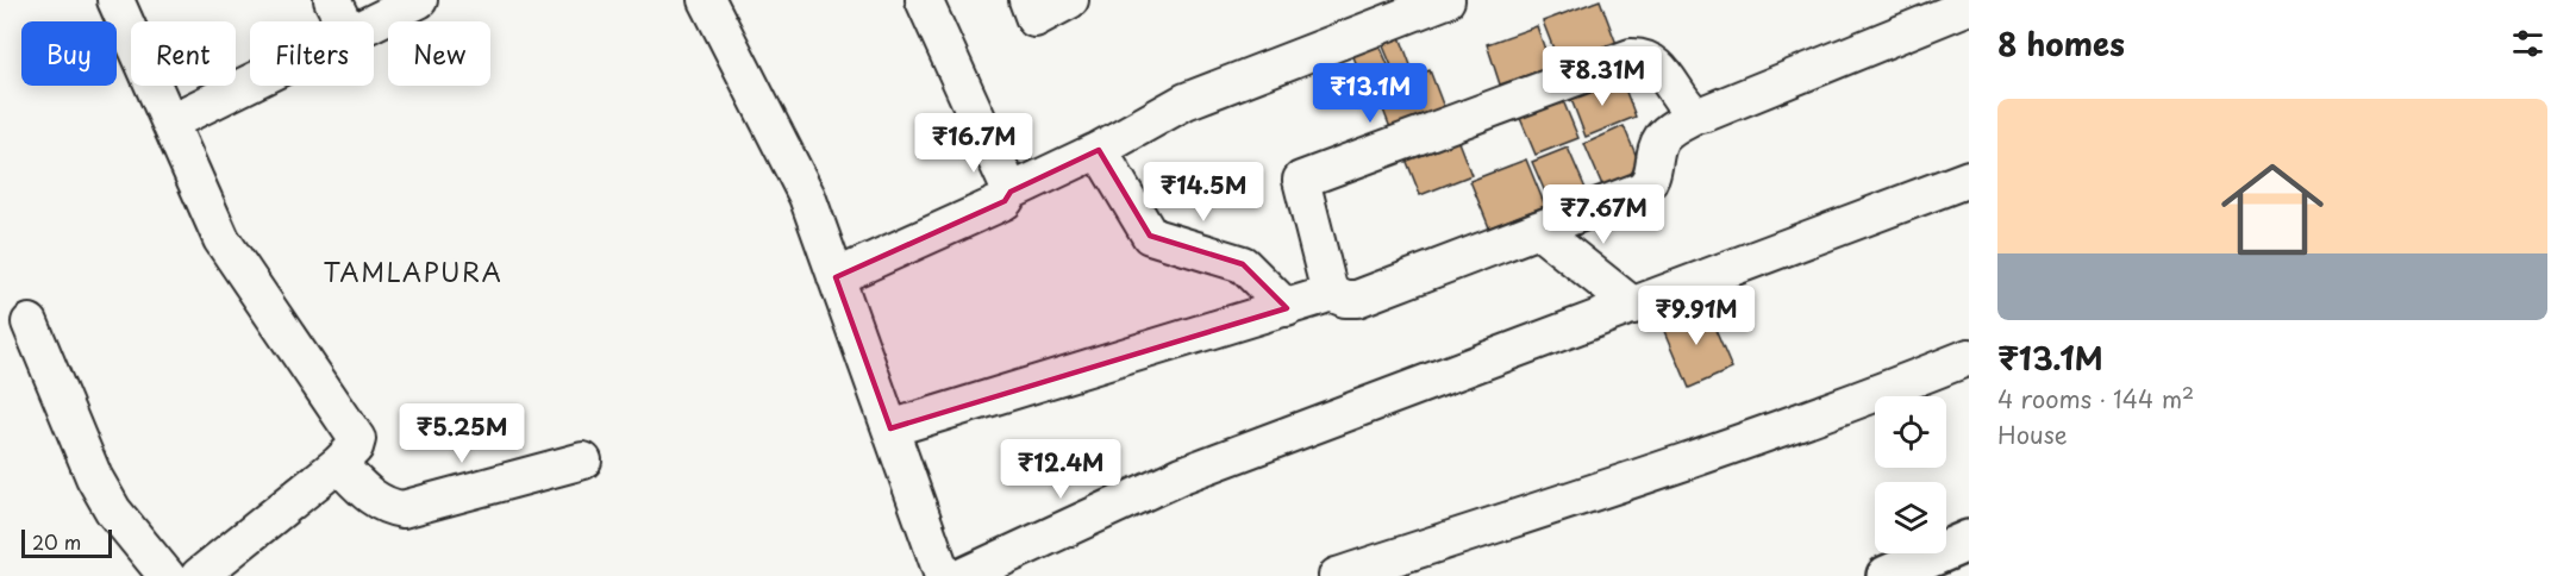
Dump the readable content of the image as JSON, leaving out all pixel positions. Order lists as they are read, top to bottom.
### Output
{
  "districts": ["TAMLAPURA"],
  "scale_bar": "20 m",
  "page": {
    "heading": "8 homes",
    "chip": [
      "Buy",
      "Rent",
      "Filters",
      "New"
    ],
    "price": [
      "₹8.31M",
      "₹13.1M",
      "₹16.7M",
      "₹14.5M",
      "₹7.67M",
      "₹9.91M",
      "₹5.25M",
      "₹12.4M"
    ],
    "list": [
      {
        "name": "₹13.1M",
        "note": "4 rooms · 144 m² · House"
      }
    ],
    "scale": "20 m"
  }
}
